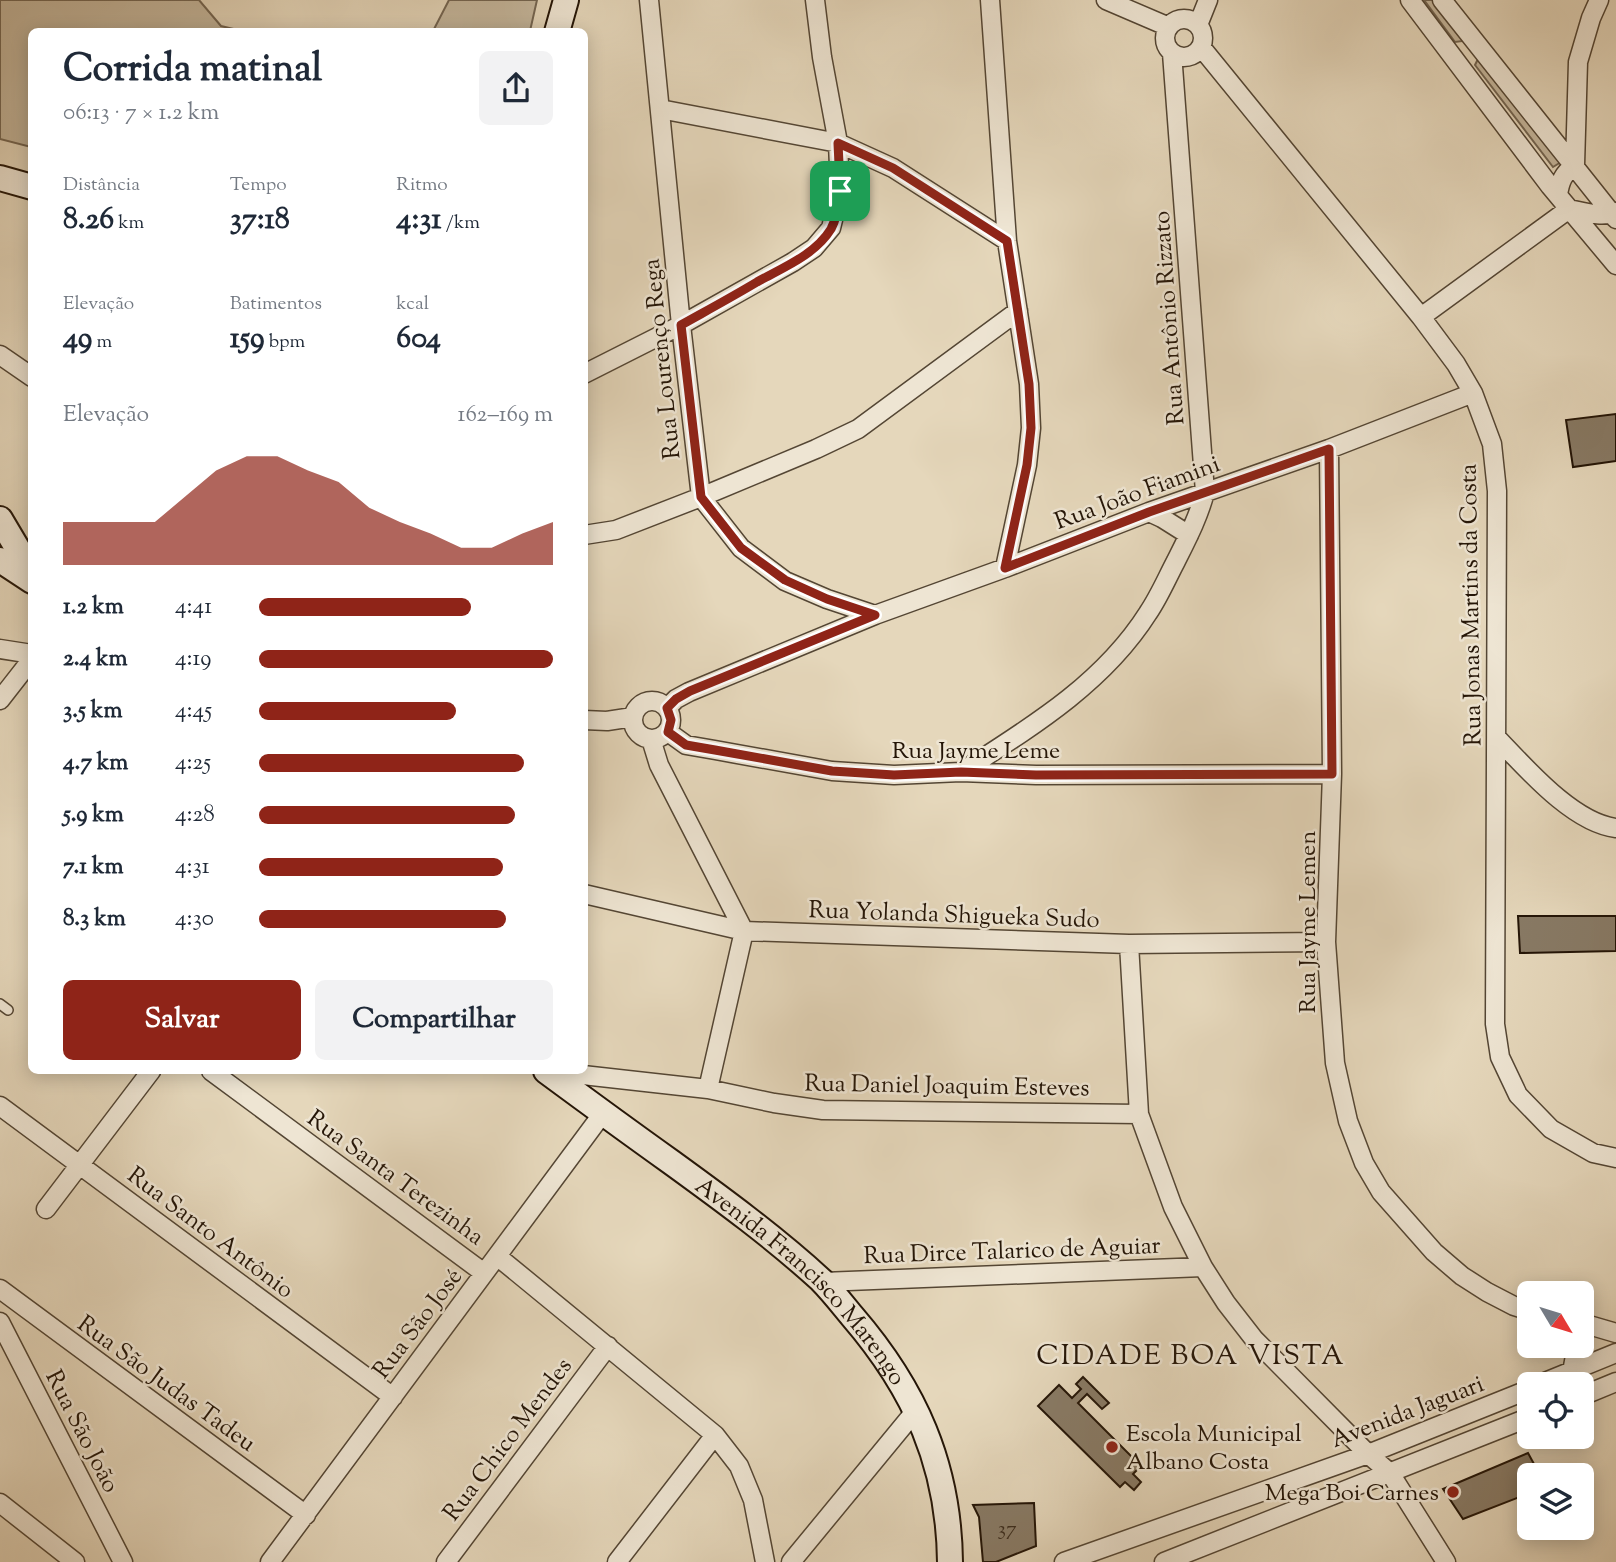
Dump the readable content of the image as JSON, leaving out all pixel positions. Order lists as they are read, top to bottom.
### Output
{
  "streets": {
    "main road": ["Avenida Francisco Marengo"],
    "street": [
      "Rua Antônio Rizzato",
      "Rua Lourenço Rega",
      "Rua João Fiamini",
      "Rua Jonas Martins da Costa",
      "Rua Jayme Leme",
      "Rua Yolanda Shigueka Sudo",
      "Rua Jayme Lemen",
      "Rua Daniel Joaquim Esteves",
      "Rua Santa Terezinha",
      "Rua Santo Antônio",
      "Rua Dirce Talarico de Aguiar",
      "Rua São José",
      "Rua São Judas Tadeu",
      "Avenida Jaguari",
      "Rua São João",
      "Rua Chico Mendes"
    ]
  },
  "crossings": [
    ["Rua Antônio Rizzato", "Rua João Fiamini"],
    ["Rua Antônio Rizzato", "Rua Jonas Martins da Costa"],
    ["Rua Antônio Rizzato", "Rua Jayme Leme"],
    ["Rua João Fiamini", "Rua Jonas Martins da Costa"],
    ["Rua João Fiamini", "Rua Jayme Leme"],
    ["Rua João Fiamini", "Rua Jayme Lemen"],
    ["Rua Jayme Leme", "Rua Jayme Lemen"],
    ["Rua Yolanda Shigueka Sudo", "Rua Jayme Lemen"],
    ["Rua Santa Terezinha", "Rua São José"],
    ["Rua Santo Antônio", "Rua São José"],
    ["Rua Dirce Talarico de Aguiar", "Avenida Francisco Marengo"],
    ["Avenida Francisco Marengo", "Rua São José"],
    ["Rua São José", "Rua São Judas Tadeu"]
  ],
  "districts": ["CIDADE BOA VISTA"],
  "places": ["Escola Municipal Albano Costa", "Mega Boi Carnes"],
  "house_numbers": ["37"],
  "north": "bottom right",
  "page": {
    "heading": ["Corrida matinal", "06:13 · 7 × 1.2 km"],
    "stats": [
      ["Distância", "8.26 km"],
      ["Tempo", "37:18"],
      ["Ritmo", "4:31 /km"],
      ["Elevação", "49 m"],
      ["Batimentos", "159 bpm"],
      ["kcal", "604"]
    ],
    "chart": ["Elevação", "162–169 m"],
    "list": [
      {
        "name": "1.2 km",
        "note": "4:41"
      },
      {
        "name": "2.4 km",
        "note": "4:19"
      },
      {
        "name": "3.5 km",
        "note": "4:45"
      },
      {
        "name": "4.7 km",
        "note": "4:25"
      },
      {
        "name": "5.9 km",
        "note": "4:28"
      },
      {
        "name": "7.1 km",
        "note": "4:31"
      },
      {
        "name": "8.3 km",
        "note": "4:30"
      }
    ],
    "buttons": ["Salvar", "Compartilhar"]
  }
}
